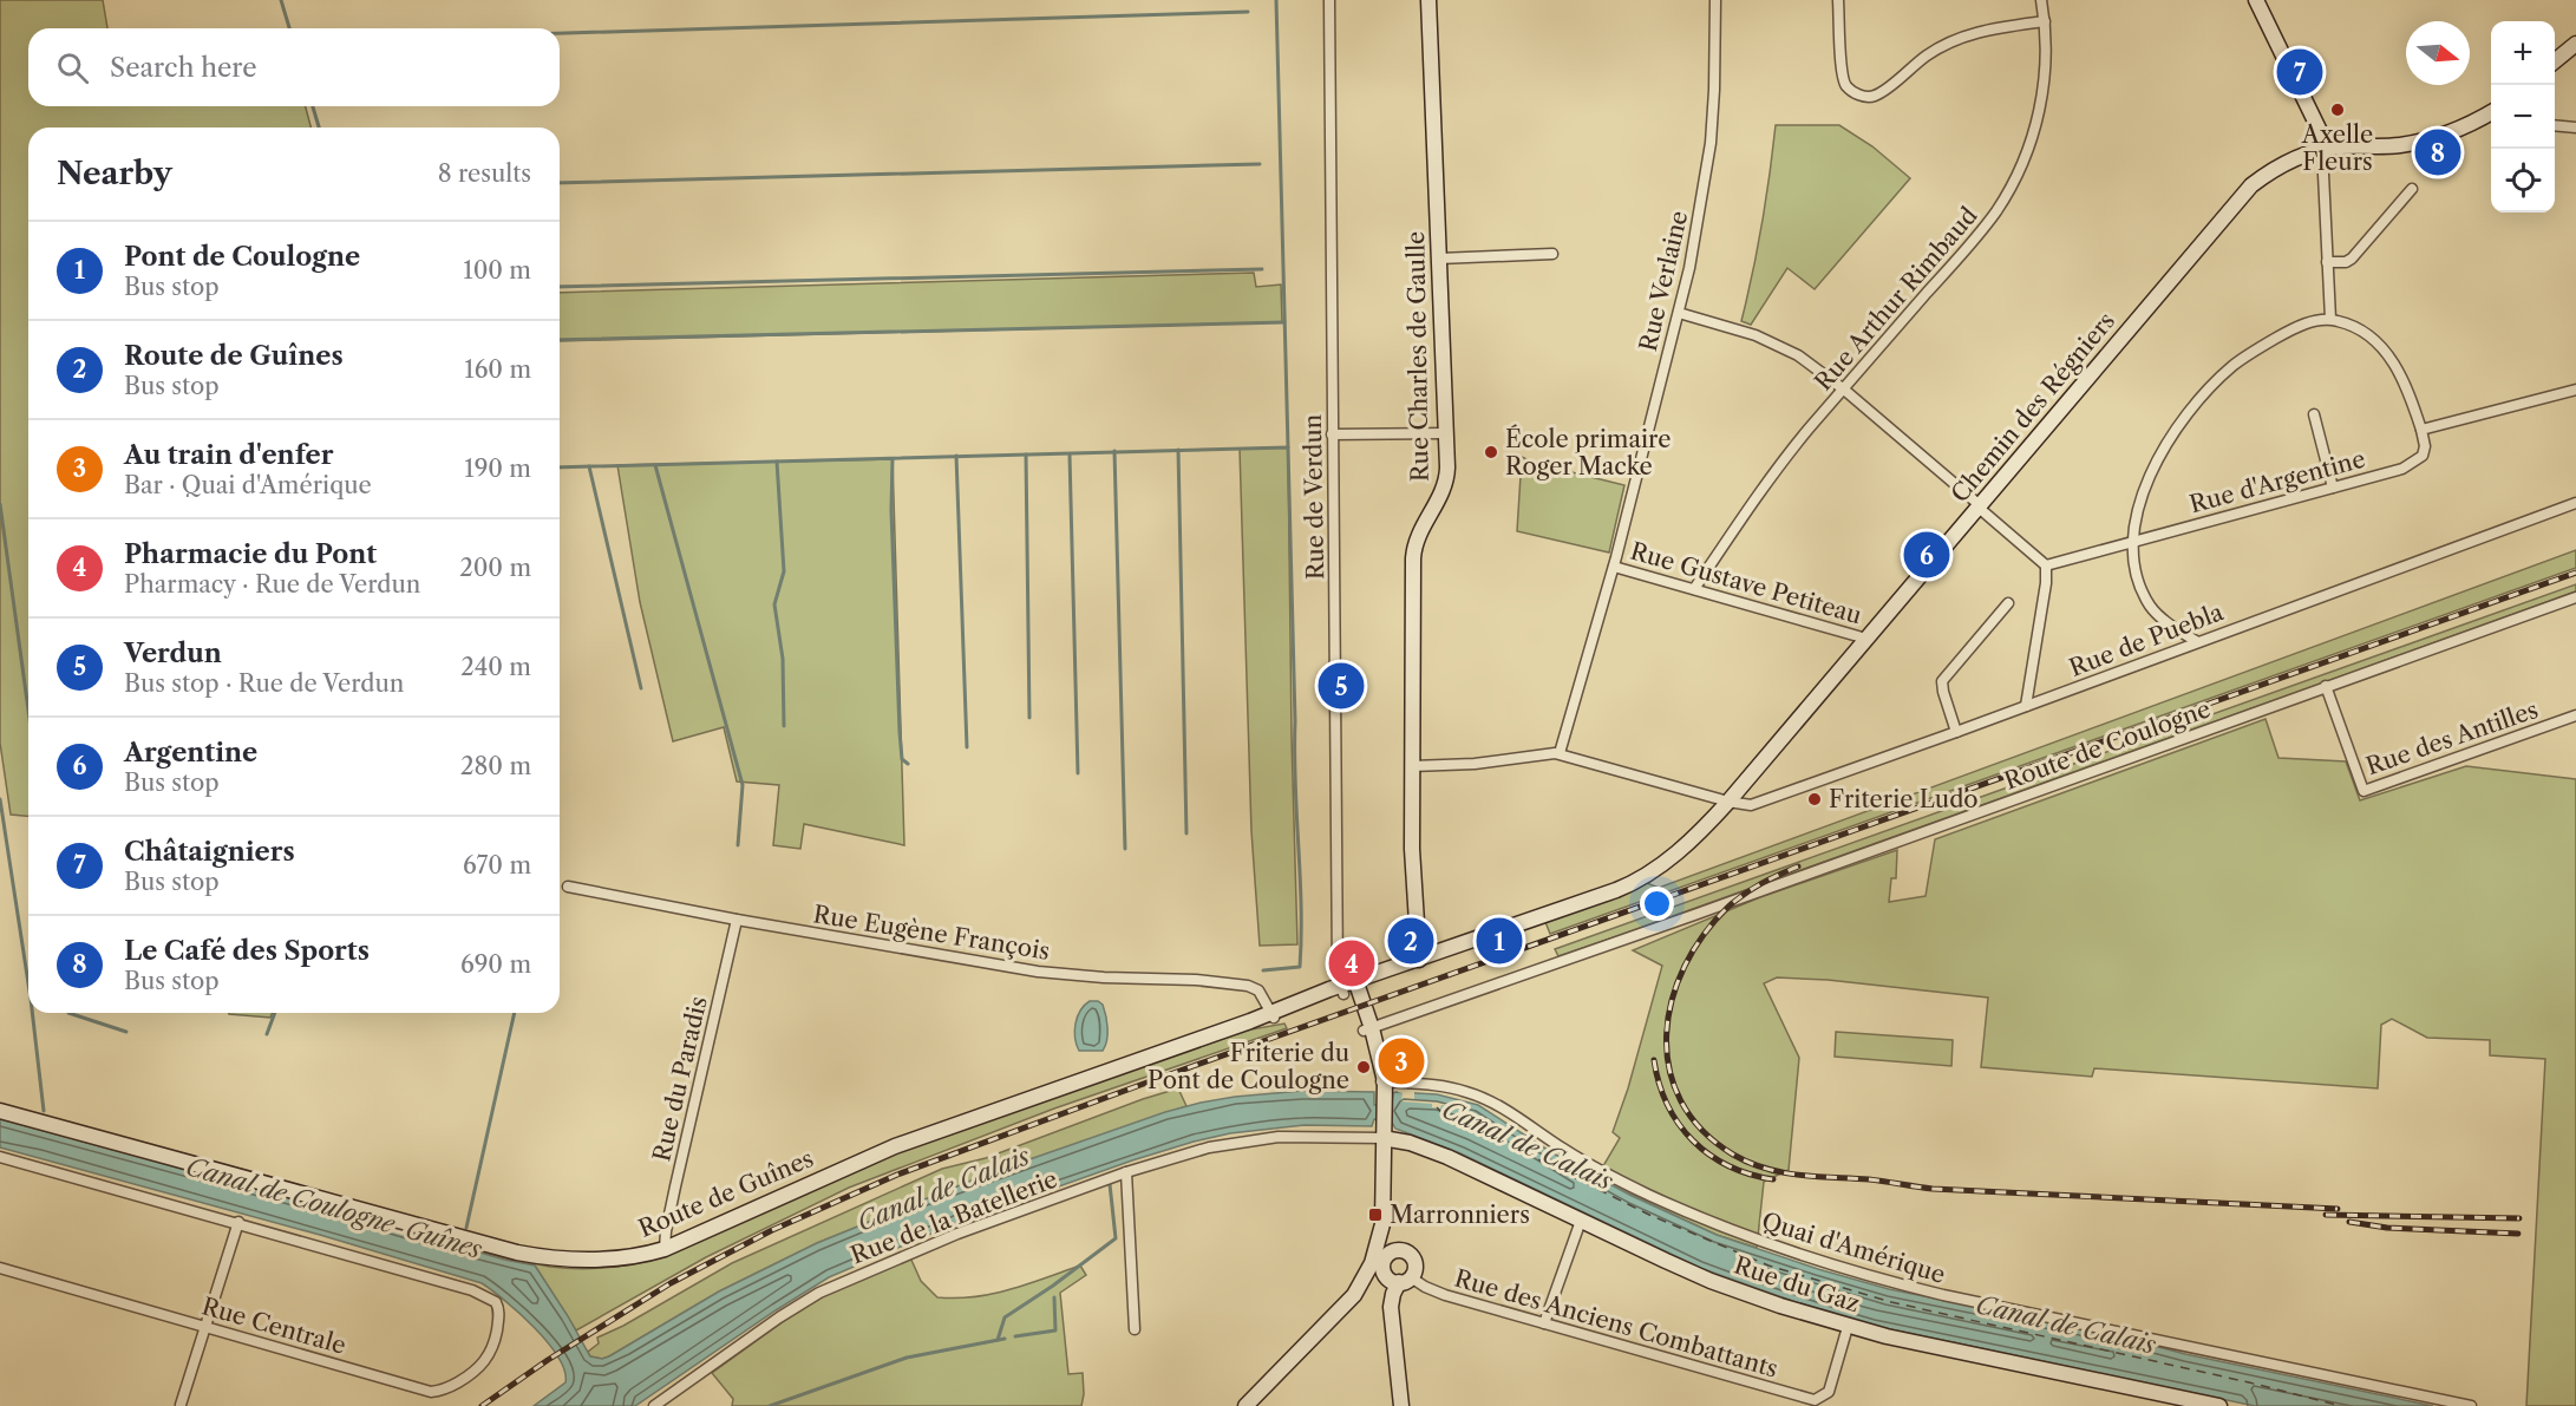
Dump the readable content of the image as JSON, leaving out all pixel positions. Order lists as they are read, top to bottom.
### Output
{
  "streets": {
    "main road": [
      "Rue Charles de Gaulle",
      "Chemin des Régniers",
      "Route de Guînes",
      "Rue du Gaz"
    ],
    "street": [
      "Rue Verlaine",
      "Rue Arthur Rimbaud",
      "Rue d'Argentine",
      "Rue de Verdun",
      "Rue Gustave Petiteau",
      "Rue de Puebla",
      "Rue des Antilles",
      "Route de Coulogne",
      "Rue Eugène François",
      "Rue du Paradis",
      "Rue de la Batellerie",
      "Quai d'Amérique",
      "Rue des Anciens Combattants",
      "Rue Centrale"
    ]
  },
  "crossings": [
    ["Rue Verlaine", "Rue Gustave Petiteau"],
    ["Rue Verlaine", "Rue de Puebla"],
    ["Rue Arthur Rimbaud", "Rue Gustave Petiteau"],
    ["Rue Charles de Gaulle", "Chemin des Régniers"],
    ["Chemin des Régniers", "Rue de Verdun"],
    ["Chemin des Régniers", "Rue Gustave Petiteau"],
    ["Chemin des Régniers", "Rue de Puebla"],
    ["Chemin des Régniers", "Route de Guînes"],
    ["Rue de Verdun", "Route de Guînes"],
    ["Rue des Antilles", "Route de Coulogne"],
    ["Rue Eugène François", "Rue du Paradis"],
    ["Rue Eugène François", "Route de Guînes"],
    ["Rue du Paradis", "Route de Guînes"],
    ["Rue de la Batellerie", "Rue du Gaz"],
    ["Rue du Gaz", "Rue des Anciens Combattants"]
  ],
  "water": ["Canal de Calais", "Canal de Coulogne-Guînes"],
  "places": {
    "other": [
      "Axelle Fleurs",
      "École primaire Roger Macke",
      "Friterie Ludo",
      "Friterie du Pont de Coulogne"
    ],
    "transit": ["Marronniers"]
  },
  "north": "right",
  "page": {
    "map_buttons": ["+", "−"],
    "search": "Search here",
    "pins": [
      "7",
      "8",
      "6",
      "5",
      "1",
      "2",
      "4",
      "3"
    ],
    "heading": ["Nearby", "8 results"],
    "list": [
      {
        "mark": "1",
        "name": "Pont de Coulogne",
        "note": "Bus stop",
        "value": "100 m"
      },
      {
        "mark": "2",
        "name": "Route de Guînes",
        "note": "Bus stop",
        "value": "160 m"
      },
      {
        "mark": "3",
        "name": "Au train d'enfer",
        "note": "Bar · Quai d'Amérique",
        "value": "190 m"
      },
      {
        "mark": "4",
        "name": "Pharmacie du Pont",
        "note": "Pharmacy · Rue de Verdun",
        "value": "200 m"
      },
      {
        "mark": "5",
        "name": "Verdun",
        "note": "Bus stop · Rue de Verdun",
        "value": "240 m"
      },
      {
        "mark": "6",
        "name": "Argentine",
        "note": "Bus stop",
        "value": "280 m"
      },
      {
        "mark": "7",
        "name": "Châtaigniers",
        "note": "Bus stop",
        "value": "670 m"
      },
      {
        "mark": "8",
        "name": "Le Café des Sports",
        "note": "Bus stop",
        "value": "690 m"
      }
    ]
  }
}
